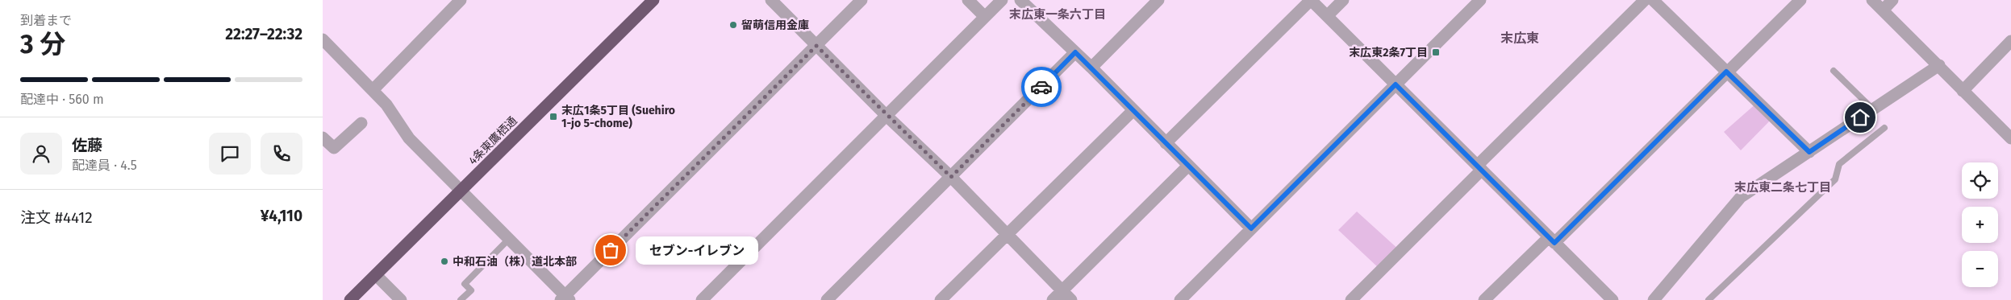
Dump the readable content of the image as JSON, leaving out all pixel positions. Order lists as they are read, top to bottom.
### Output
{
  "streets": {
    "highway": ["4条東鷹栖通"]
  },
  "districts": ["末広東一条六丁目", "末広東", "末広東二条七丁目"],
  "places": {
    "other": ["留萌信用金庫", "セブン-イレブン", "中和石油（株）道北本部"],
    "transit": ["末広東2条7丁目", "末広1条5丁目 (Suehiro 1-jo 5-chome)"]
  },
  "page": {
    "heading": ["3 分", "到着まで", "22:27–22:32"],
    "panel": [
      "佐藤",
      "配達員 · 4.5",
      "注文 #4412",
      "¥4,110"
    ],
    "bar": "配達中 · 560 m",
    "map_buttons": ["+", "−"],
    "bubble": "セブン-イレブン"
  }
}
